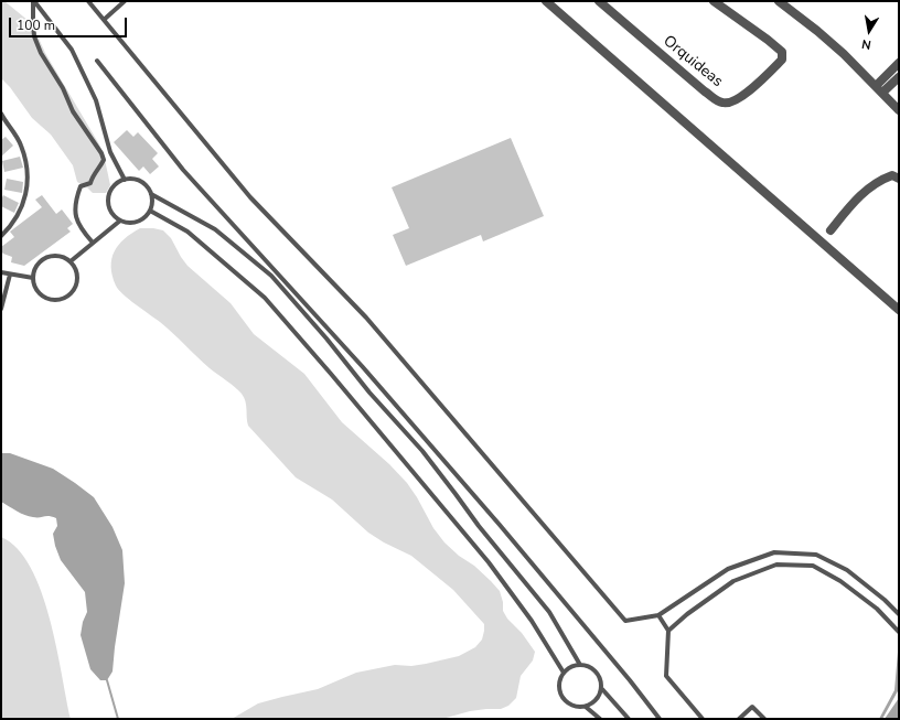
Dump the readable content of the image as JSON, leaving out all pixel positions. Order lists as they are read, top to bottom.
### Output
{
  "streets": {
    "street": ["Orquideas"]
  },
  "scale_bar": "100 m",
  "north": "bottom"
}
